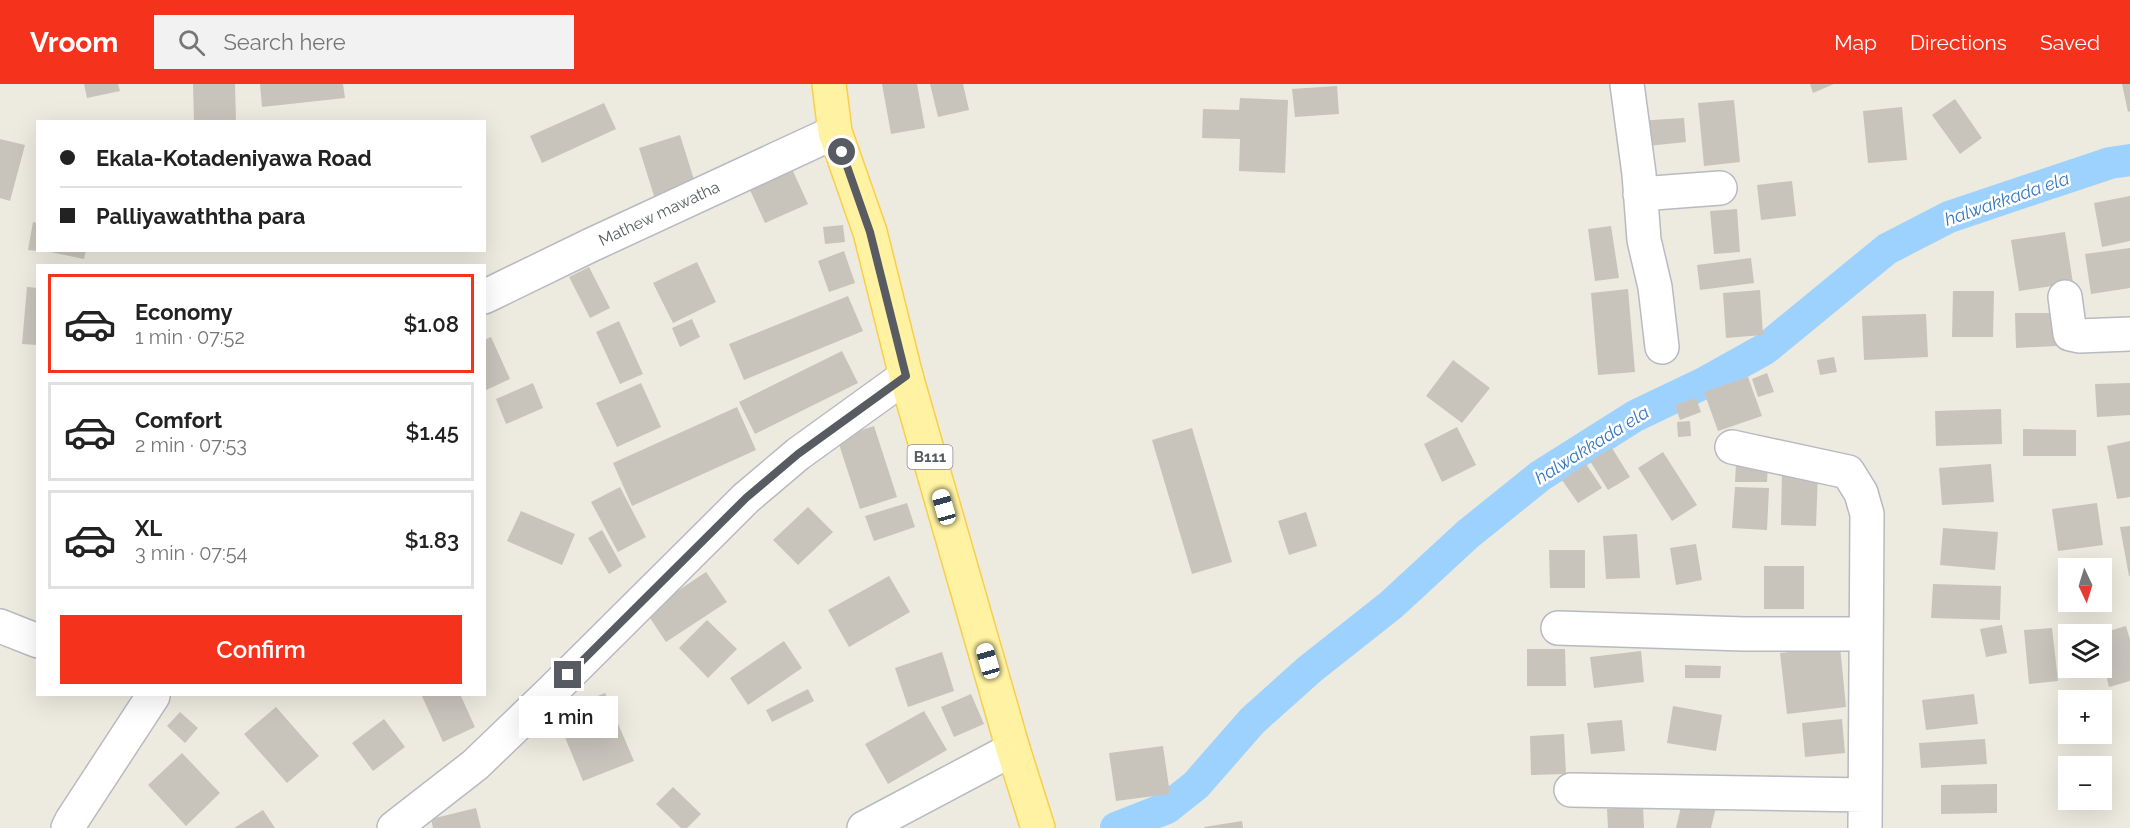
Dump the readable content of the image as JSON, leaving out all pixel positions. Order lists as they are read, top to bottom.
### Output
{
  "streets": {
    "main road": ["B111"],
    "street": ["Mathew mawatha"]
  },
  "crossings": [
    ["Mathew mawatha", "B111"]
  ],
  "water": ["halwakkada ela"],
  "north": "bottom",
  "page": {
    "header": "Vroom",
    "search": "Search here",
    "nav": ["Map", "Directions", "Saved"],
    "banner": ["Ekala-Kotadeniyawa Road", "Palliyawaththa para"],
    "list": [
      {
        "name": "Economy",
        "note": "1 min · 07:52",
        "value": "$1.08"
      },
      {
        "name": "Comfort",
        "note": "2 min · 07:53",
        "value": "$1.45"
      },
      {
        "name": "XL",
        "note": "3 min · 07:54",
        "value": "$1.83"
      }
    ],
    "map_buttons": ["+", "−"],
    "buttons": "Confirm",
    "bubble": "1 min"
  }
}
